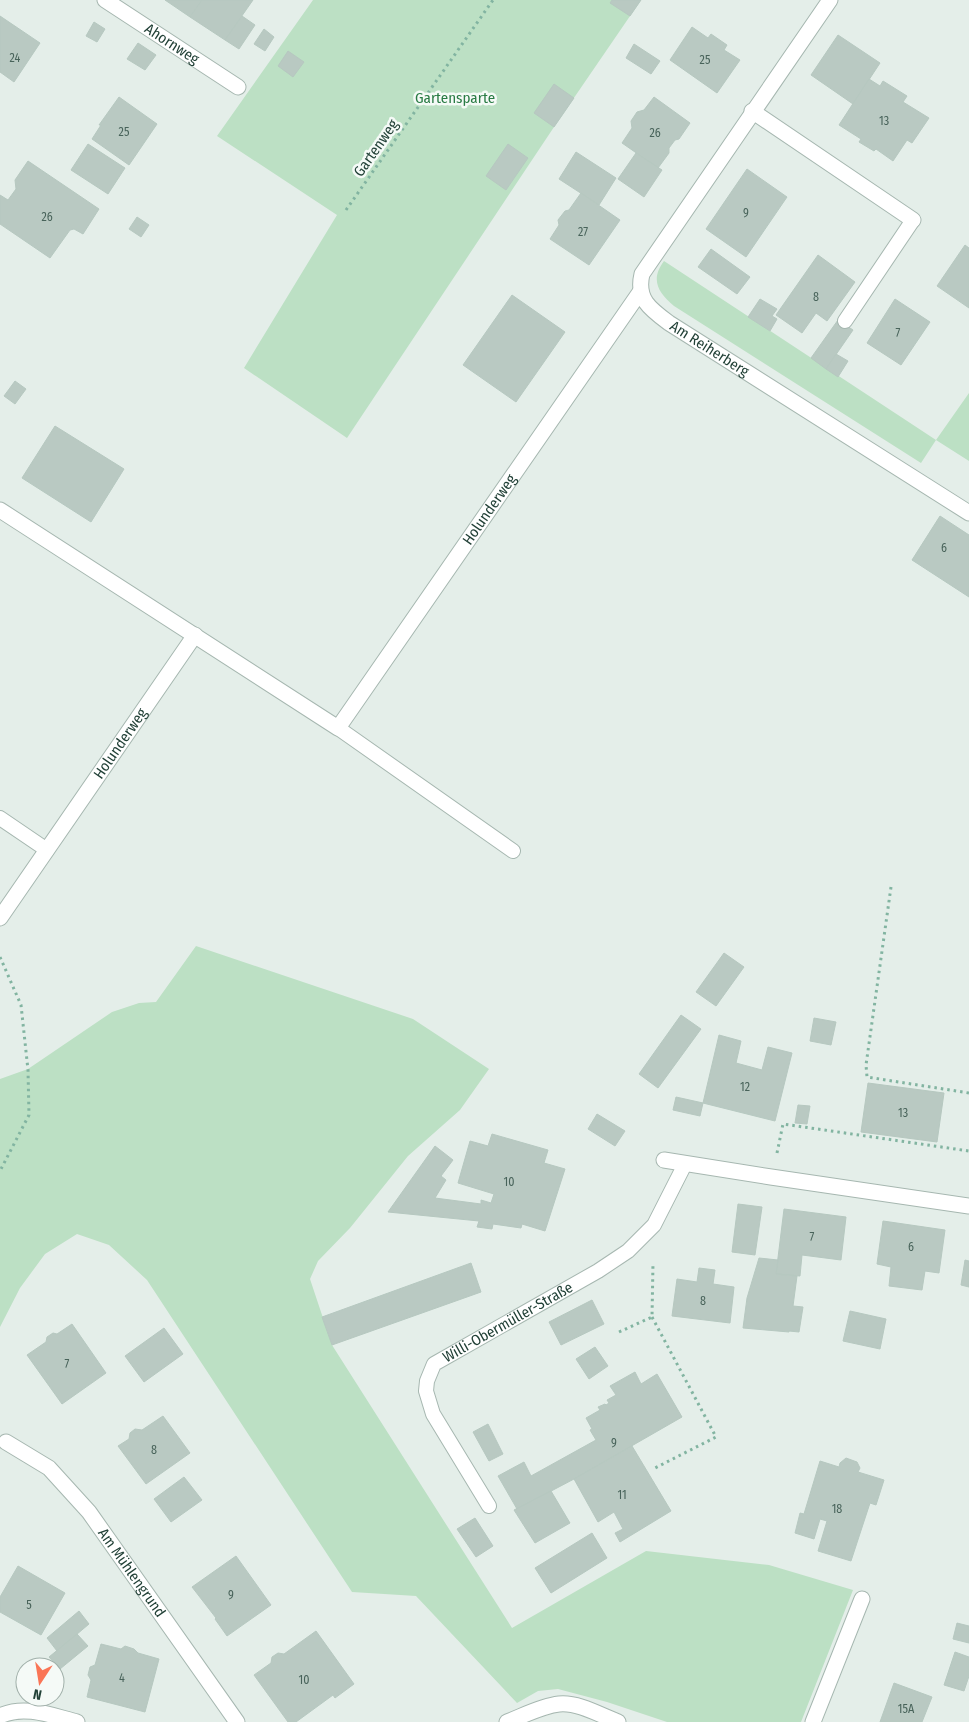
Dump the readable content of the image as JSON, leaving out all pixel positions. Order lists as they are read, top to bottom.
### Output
{
  "streets": {
    "street": [
      "Ahornweg",
      "Am Reiherberg",
      "Holunderweg",
      "Am Mühlengrund"
    ],
    "lane": ["Willi-Obermüller-Straße"],
    "path": ["Gartenweg"]
  },
  "crossings": [
    ["Am Reiherberg", "Holunderweg"]
  ],
  "parks": ["Gartensparte"],
  "house_numbers": [
    "24",
    "25",
    "13",
    "25",
    "26",
    "9",
    "26",
    "27",
    "8",
    "7",
    "6",
    "12",
    "13",
    "10",
    "7",
    "6",
    "8",
    "7",
    "9",
    "8",
    "11",
    "18",
    "9",
    "5",
    "4",
    "10",
    "15A"
  ],
  "north": "bottom"
}
